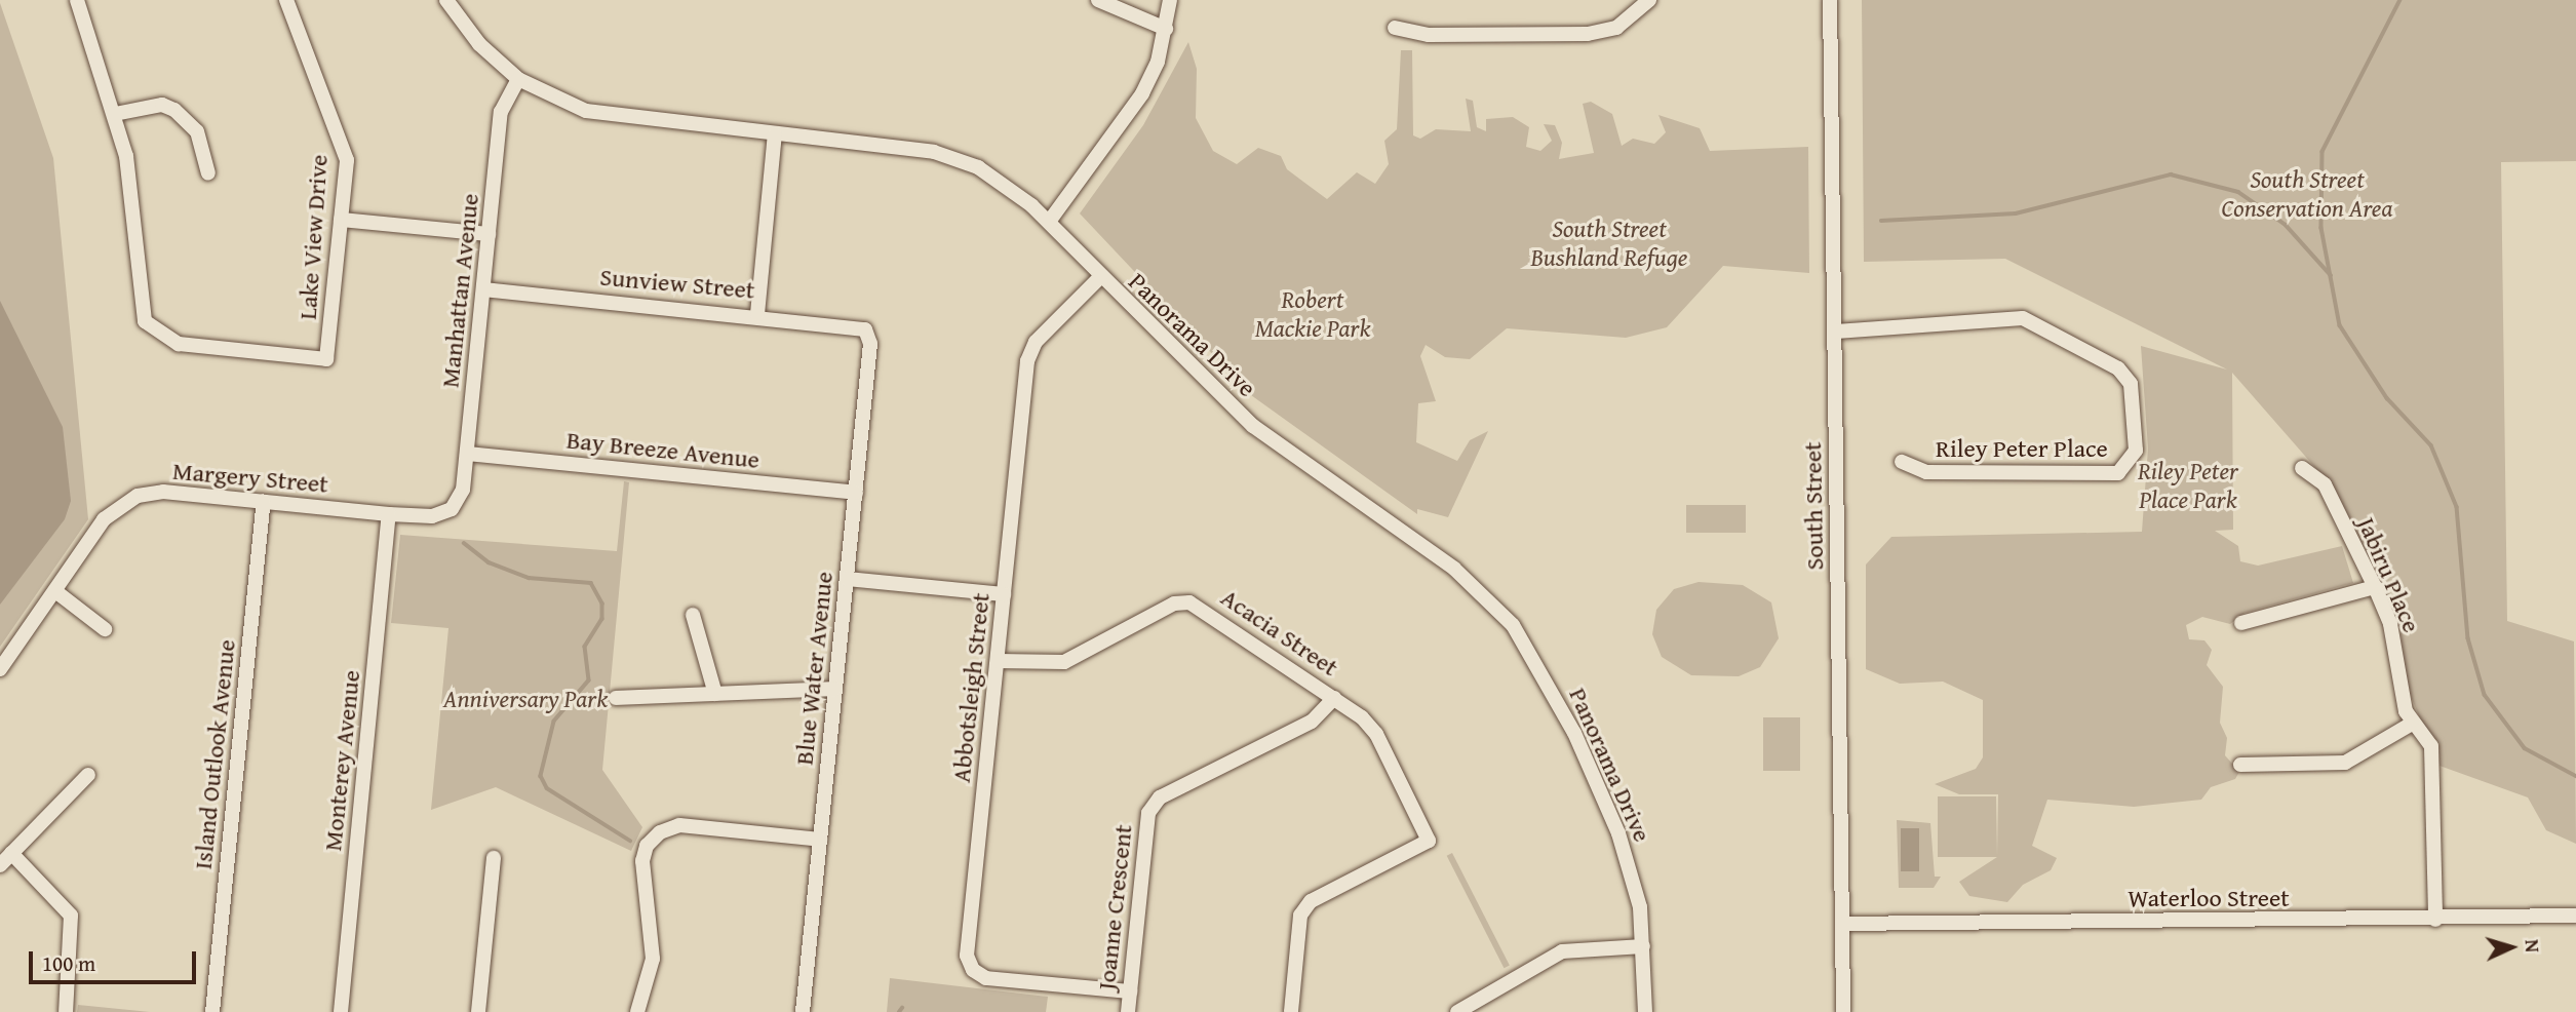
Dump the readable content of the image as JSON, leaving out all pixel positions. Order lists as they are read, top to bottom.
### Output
{
  "streets": {
    "street": [
      "Lake View Drive",
      "Sunview Street",
      "Manhattan Avenue",
      "Panorama Drive",
      "Riley Peter Place",
      "Bay Breeze Avenue",
      "Margery Street",
      "South Street",
      "Jabiru Place",
      "Acacia Street",
      "Blue Water Avenue",
      "Abbotsleigh Street",
      "Island Outlook Avenue",
      "Monterey Avenue",
      "Waterloo Street",
      "Joanne Crescent"
    ]
  },
  "crossings": [
    ["Sunview Street", "Manhattan Avenue"],
    ["Sunview Street", "Blue Water Avenue"],
    ["Manhattan Avenue", "Panorama Drive"],
    ["Manhattan Avenue", "Bay Breeze Avenue"],
    ["Manhattan Avenue", "Margery Street"],
    ["Panorama Drive", "Abbotsleigh Street"],
    ["Riley Peter Place", "South Street"],
    ["Bay Breeze Avenue", "Blue Water Avenue"],
    ["Margery Street", "Island Outlook Avenue"],
    ["Margery Street", "Monterey Avenue"],
    ["South Street", "Waterloo Street"],
    ["Jabiru Place", "Waterloo Street"],
    ["Acacia Street", "Abbotsleigh Street"],
    ["Acacia Street", "Joanne Crescent"],
    ["Abbotsleigh Street", "Joanne Crescent"]
  ],
  "parks": [
    "South Street Conservation Area",
    "South Street Bushland Refuge",
    "Robert Mackie Park",
    "Riley Peter Place Park",
    "Anniversary Park"
  ],
  "scale_bar": "100 m",
  "north": "right"
}
